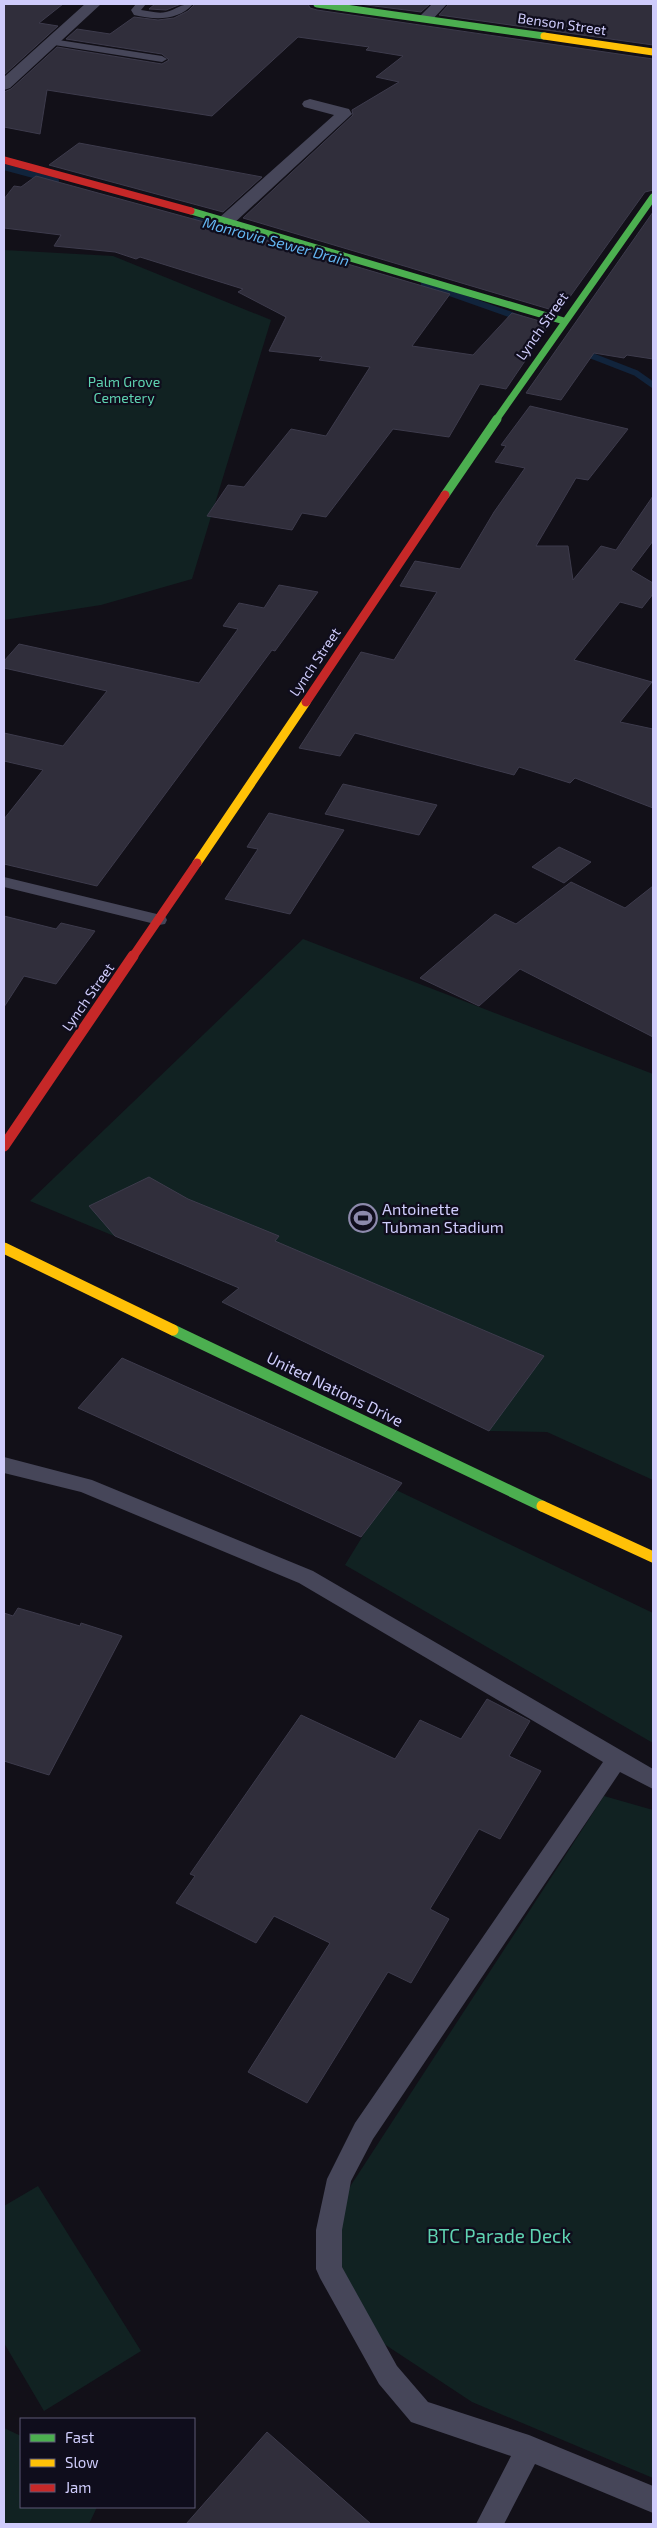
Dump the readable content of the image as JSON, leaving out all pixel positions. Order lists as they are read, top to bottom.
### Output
{
  "streets": {
    "street": ["Benson Street", "Lynch Street", "United Nations Drive"]
  },
  "water": ["Monrovia Sewer Drain"],
  "parks": ["Palm Grove Cemetery", "BTC Parade Deck"],
  "places": {
    "sports": ["Antoinette Tubman Stadium"]
  },
  "legend": ["Fast", "Slow", "Jam"]
}
